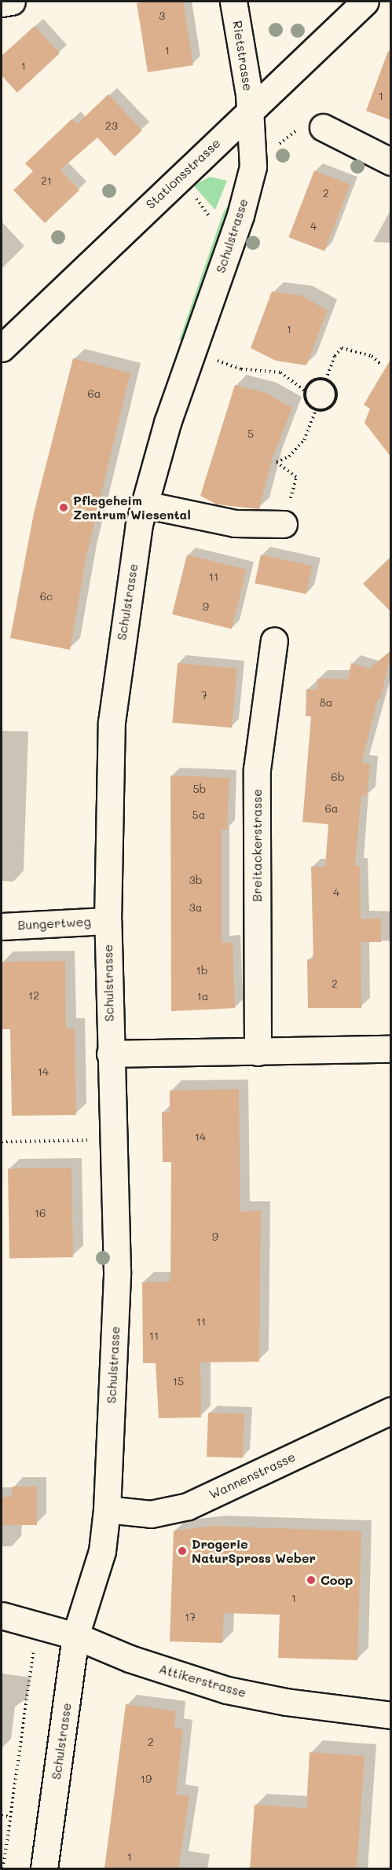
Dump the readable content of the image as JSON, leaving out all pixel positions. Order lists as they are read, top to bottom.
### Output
{
  "streets": {
    "street": [
      "Rietstrasse",
      "Stationsstrasse",
      "Schulstrasse",
      "Breitackerstrasse",
      "Bungertweg",
      "Wannenstrasse",
      "Attikerstrasse"
    ]
  },
  "crossings": [
    ["Rietstrasse", "Stationsstrasse"],
    ["Rietstrasse", "Schulstrasse"],
    ["Stationsstrasse", "Schulstrasse"],
    ["Schulstrasse", "Bungertweg"],
    ["Schulstrasse", "Wannenstrasse"],
    ["Schulstrasse", "Attikerstrasse"]
  ],
  "places": ["Pflegeheim Zentrum Wiesental", "Drogerie NaturSpross Weber", "Coop"],
  "house_numbers": [
    "3",
    "1",
    "1",
    "1",
    "23",
    "21",
    "2",
    "4",
    "1",
    "6a",
    "5",
    "11",
    "6c",
    "9",
    "7",
    "8a",
    "6b",
    "5b",
    "6a",
    "5a",
    "3b",
    "4",
    "3a",
    "1b",
    "2",
    "12",
    "1a",
    "14",
    "14",
    "16",
    "9",
    "11",
    "11",
    "15",
    "1",
    "17",
    "2",
    "19",
    "1"
  ]
}
